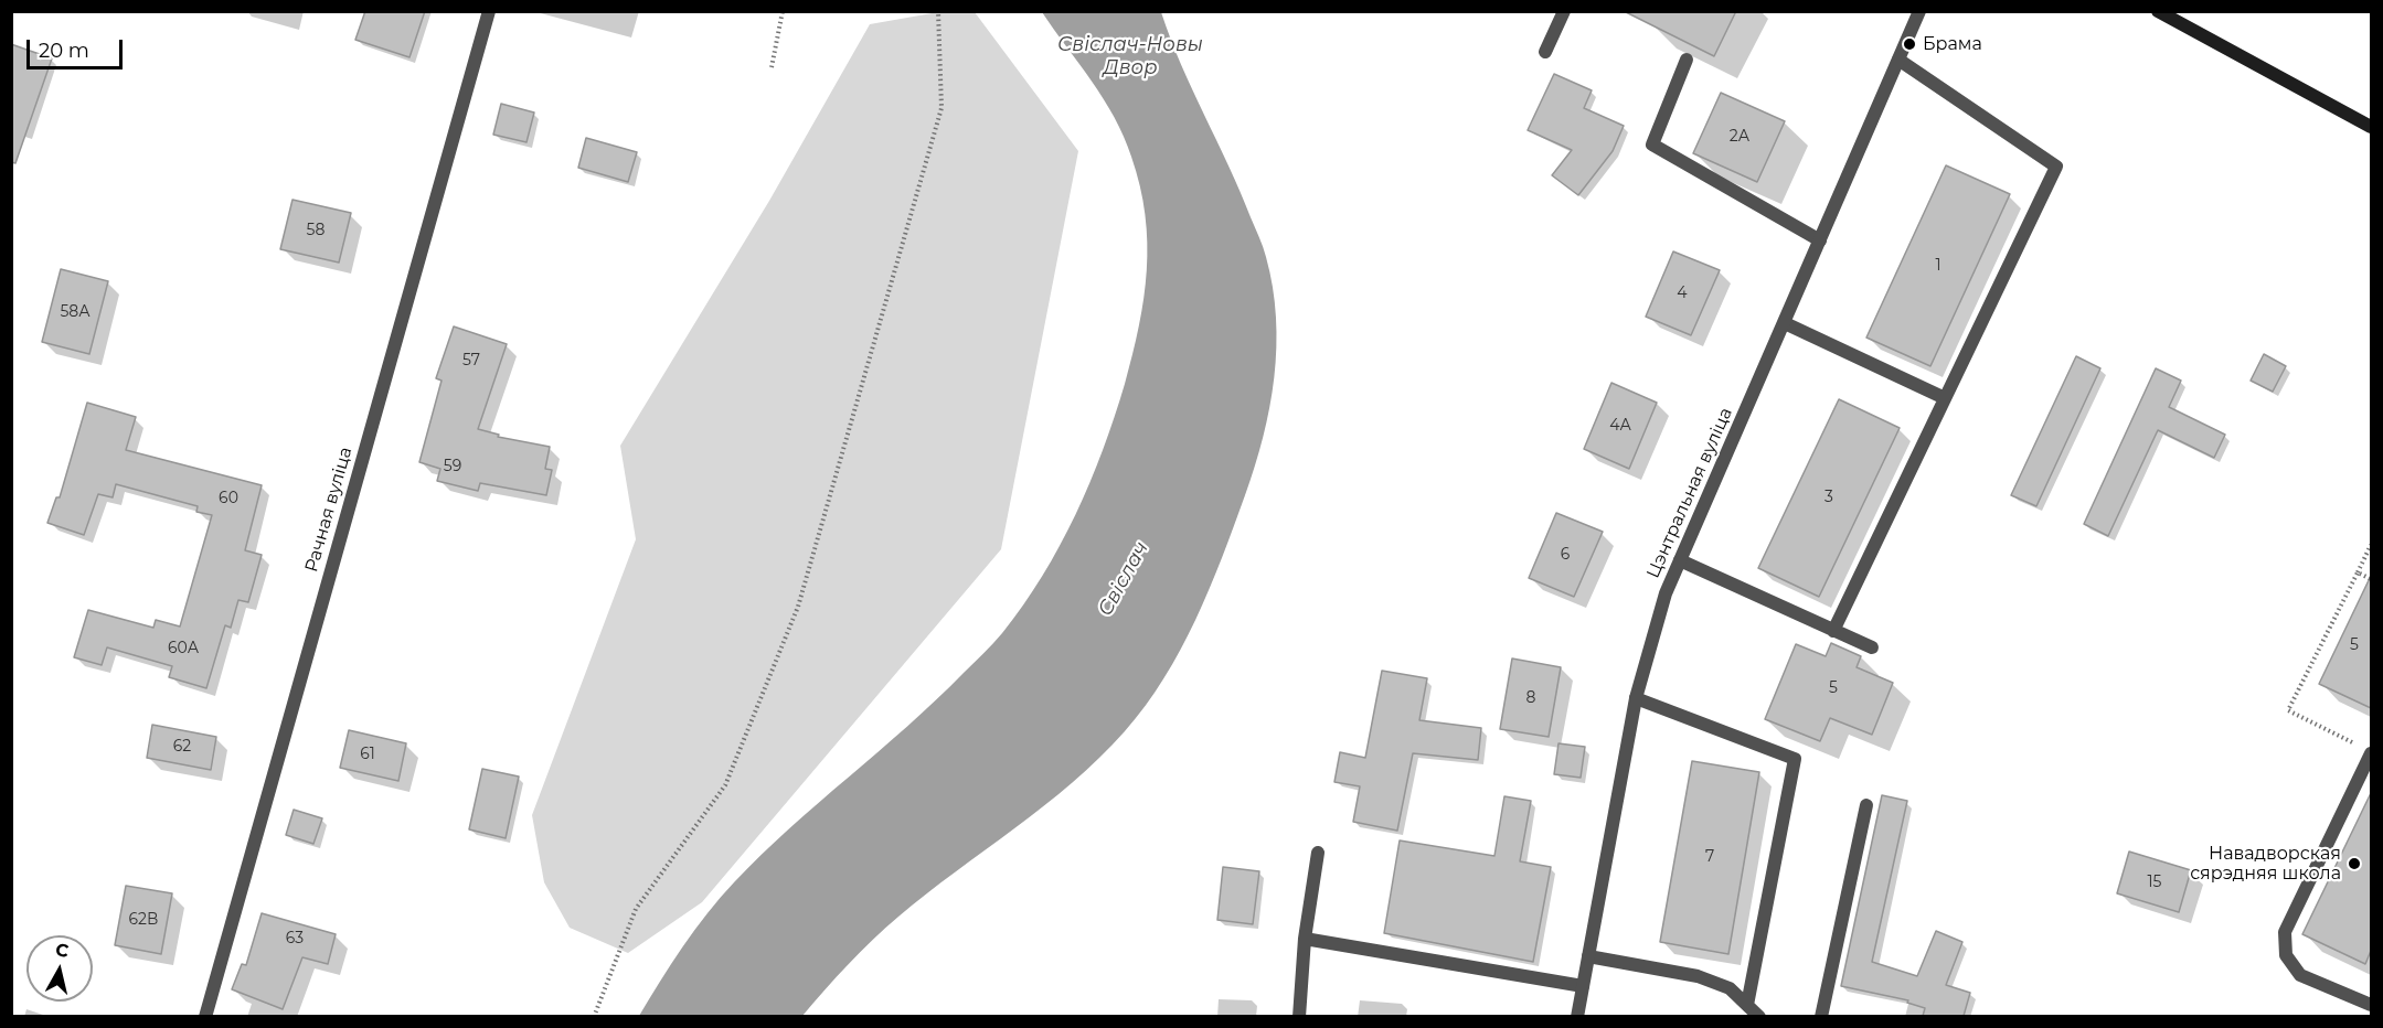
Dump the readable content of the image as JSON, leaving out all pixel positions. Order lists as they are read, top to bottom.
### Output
{
  "streets": {
    "street": ["Цэнтральная вуліца", "Рачная вуліца"]
  },
  "water": ["Свіслач-Новы Двор", "Свіслач"],
  "places": ["Брама", "Навадворская сярэдняя школа"],
  "house_numbers": [
    "2А",
    "58",
    "1",
    "4",
    "58А",
    "57",
    "4А",
    "59",
    "3",
    "60",
    "6",
    "5",
    "60А",
    "5",
    "8",
    "62",
    "61",
    "7",
    "15",
    "62В",
    "63"
  ],
  "scale_bar": "20 m",
  "north": "top"
}
